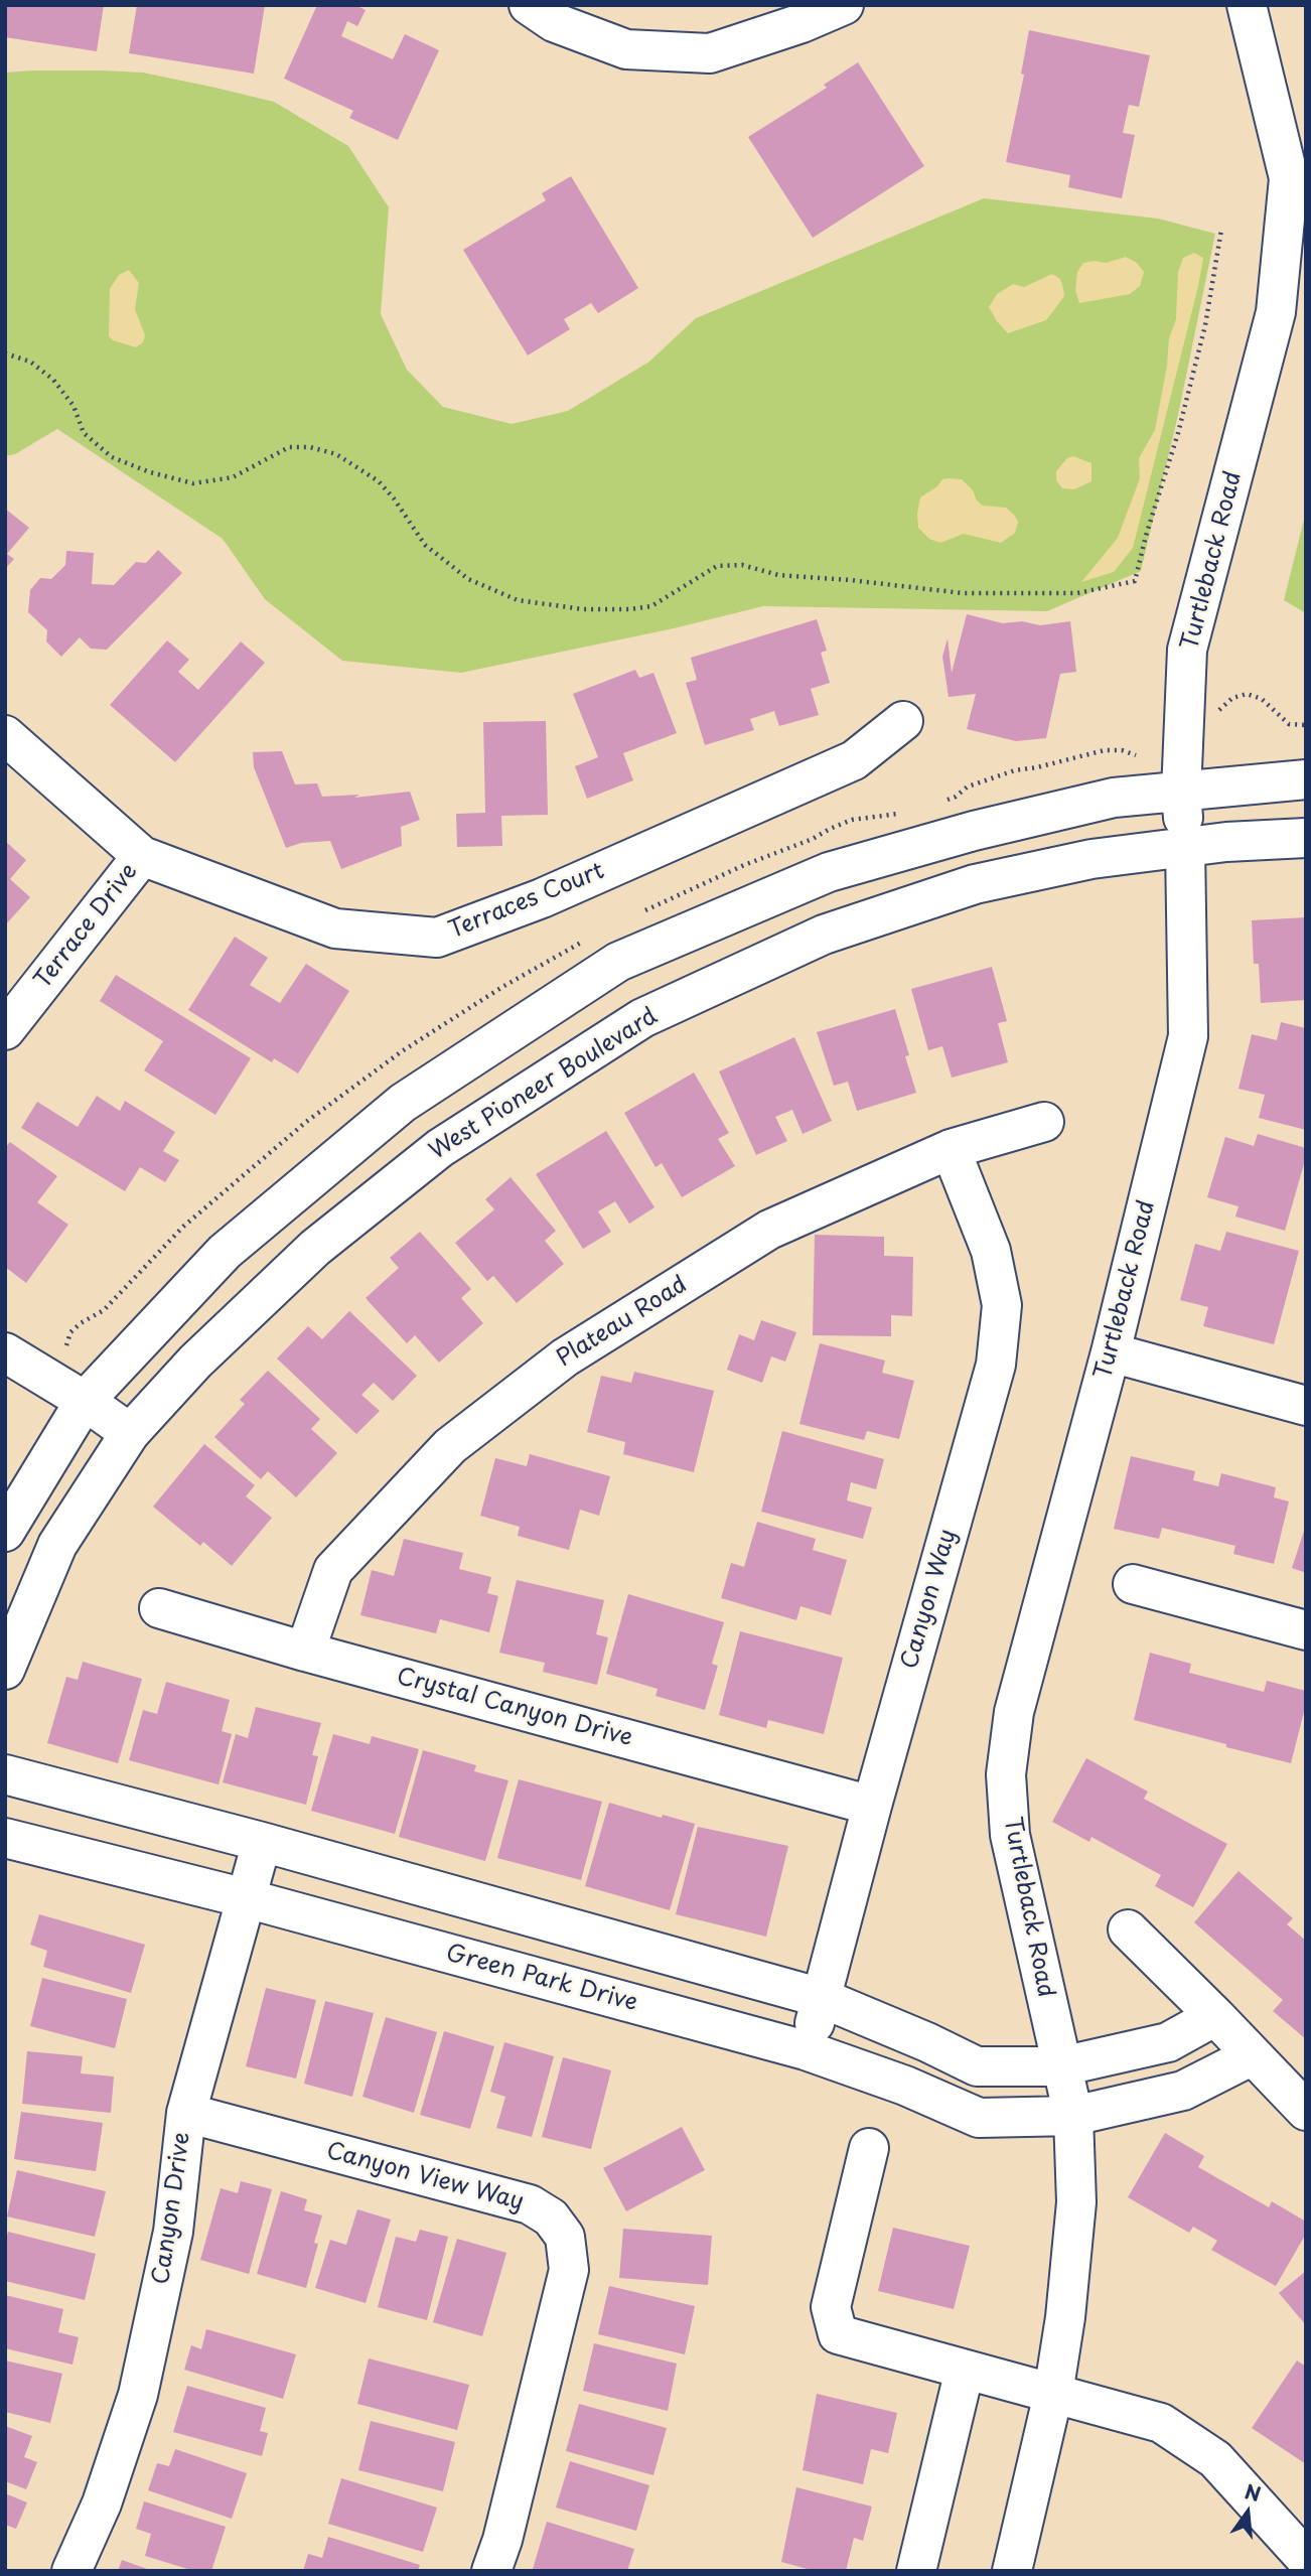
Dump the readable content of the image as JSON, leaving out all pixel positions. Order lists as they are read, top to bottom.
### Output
{
  "streets": {
    "street": [
      "Turtleback Road",
      "Terraces Court",
      "Terrace Drive",
      "West Pioneer Boulevard",
      "Plateau Road",
      "Canyon Way",
      "Crystal Canyon Drive",
      "Green Park Drive",
      "Canyon View Way",
      "Canyon Drive"
    ]
  },
  "crossings": [
    ["Turtleback Road", "West Pioneer Boulevard"],
    ["Turtleback Road", "Green Park Drive"],
    ["Terraces Court", "Terrace Drive"],
    ["Plateau Road", "Canyon Way"],
    ["Plateau Road", "Crystal Canyon Drive"],
    ["Canyon Way", "Crystal Canyon Drive"],
    ["Canyon Way", "Green Park Drive"],
    ["Green Park Drive", "Canyon Drive"],
    ["Canyon View Way", "Canyon Drive"]
  ],
  "north": "top"
}
